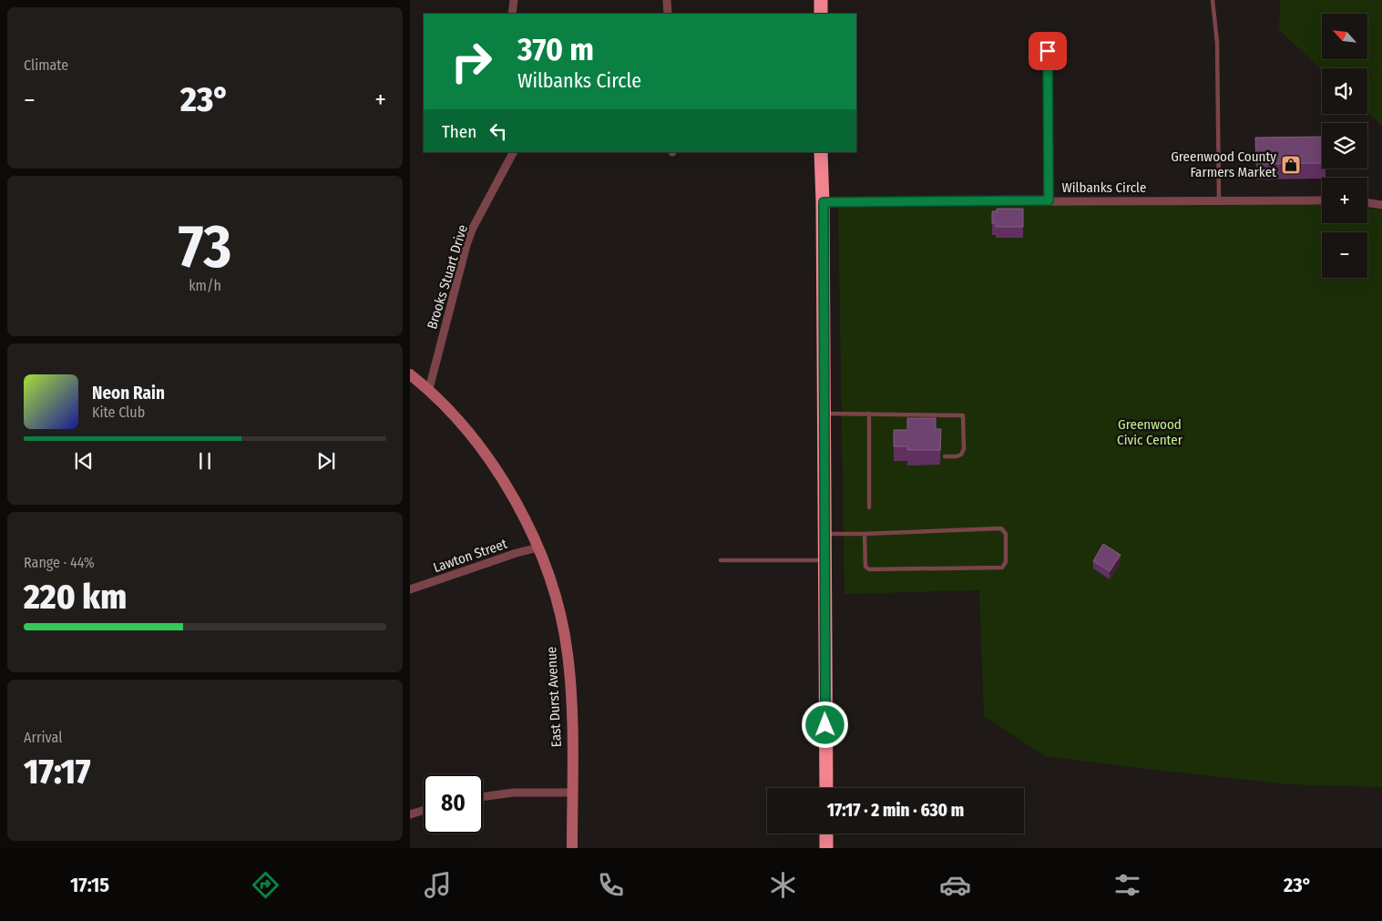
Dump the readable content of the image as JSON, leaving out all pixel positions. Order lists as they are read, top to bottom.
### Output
{
  "streets": {
    "street": [
      "Wilbanks Circle",
      "Brooks Stuart Drive",
      "Lawton Street",
      "East Durst Avenue"
    ]
  },
  "crossings": [
    ["Brooks Stuart Drive", "East Durst Avenue"],
    ["Lawton Street", "East Durst Avenue"]
  ],
  "parks": ["Greenwood Civic Center"],
  "places": {
    "shop": ["Greenwood County Farmers Market"]
  },
  "north": "top left",
  "page": {
    "tile": [
      "Climate",
      ["73", "km/h"],
      ["Range · 44%", "220 km"],
      ["Arrival", "17:17"]
    ],
    "map_buttons": ["+", "−"],
    "turn": ["370 m", "Wilbanks Circle"],
    "heat": ["−", "23°", "+"],
    "then": "Then",
    "song": ["Neon Rain", "Kite Club"],
    "limit": "80",
    "trip": "17:17 · 2 min · 630 m",
    "tabs": ["17:15", "23°"]
  }
}
